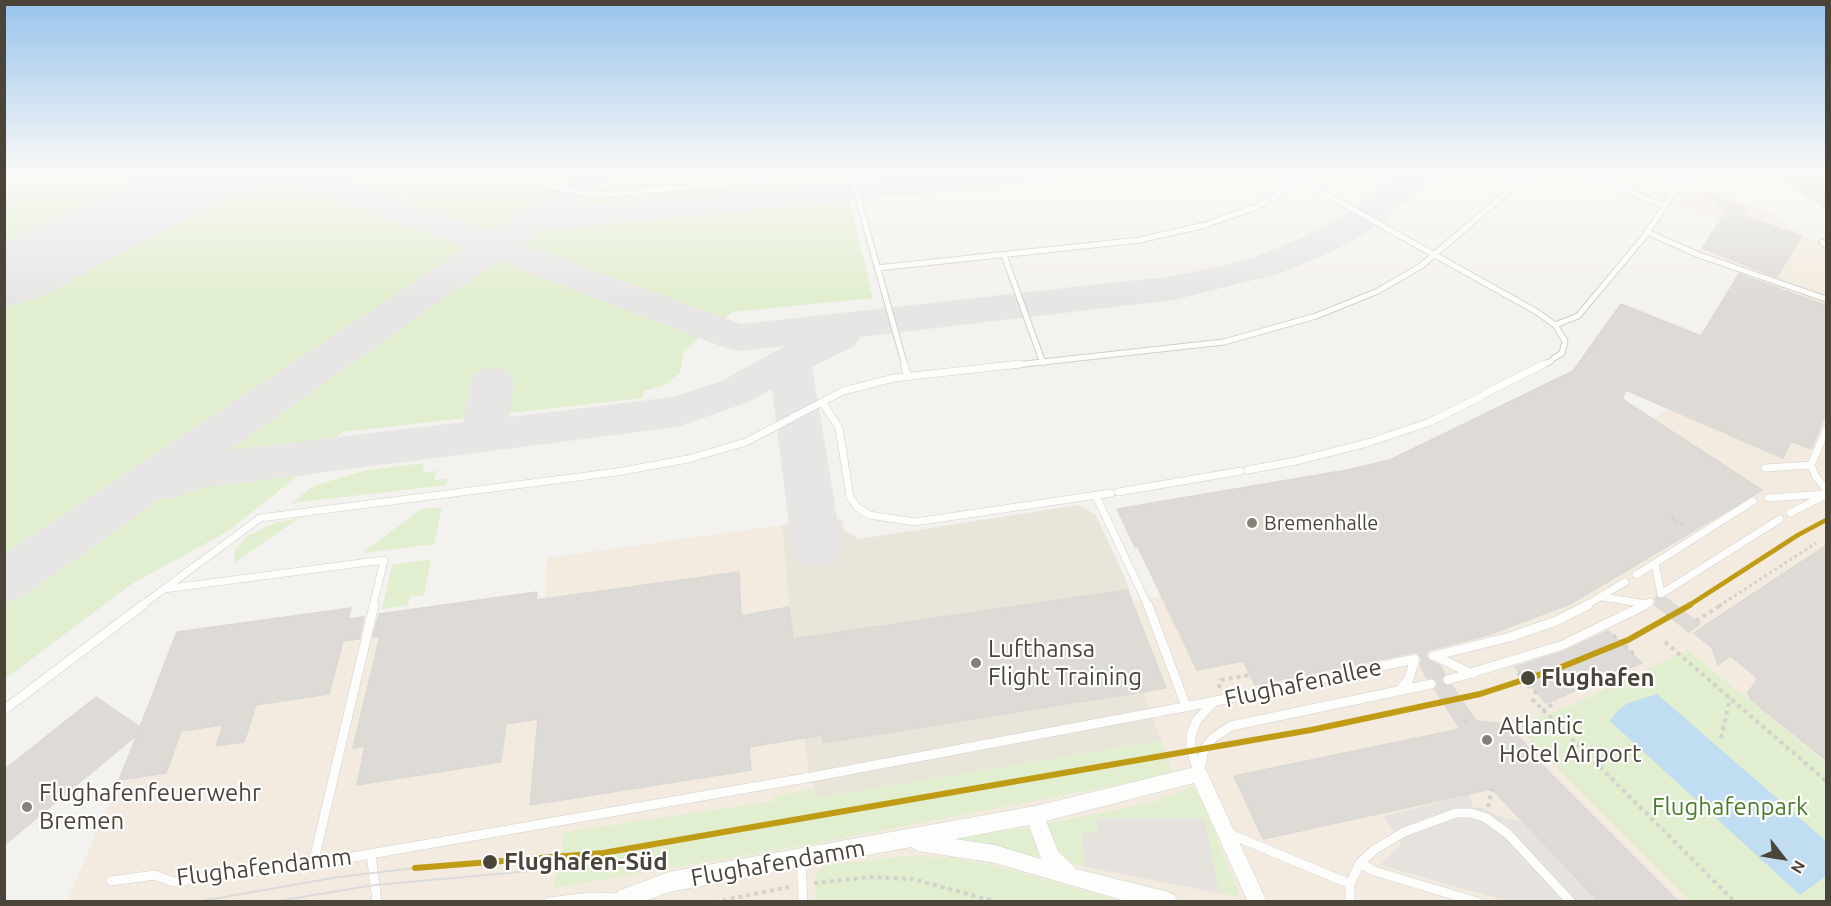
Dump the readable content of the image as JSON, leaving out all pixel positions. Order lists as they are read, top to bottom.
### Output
{
  "streets": {
    "street": ["Flughafendamm"],
    "lane": ["Flughafenallee"]
  },
  "crossings": [
    ["Flughafenallee", "Flughafendamm"]
  ],
  "parks": ["Flughafenpark"],
  "places": [
    "Bremenhalle",
    "Lufthansa Flight Training",
    "Flughafen",
    "Atlantic Hotel Airport",
    "Flughafenfeuerwehr Bremen",
    "Flughafen-Süd"
  ],
  "north": "bottom right"
}
